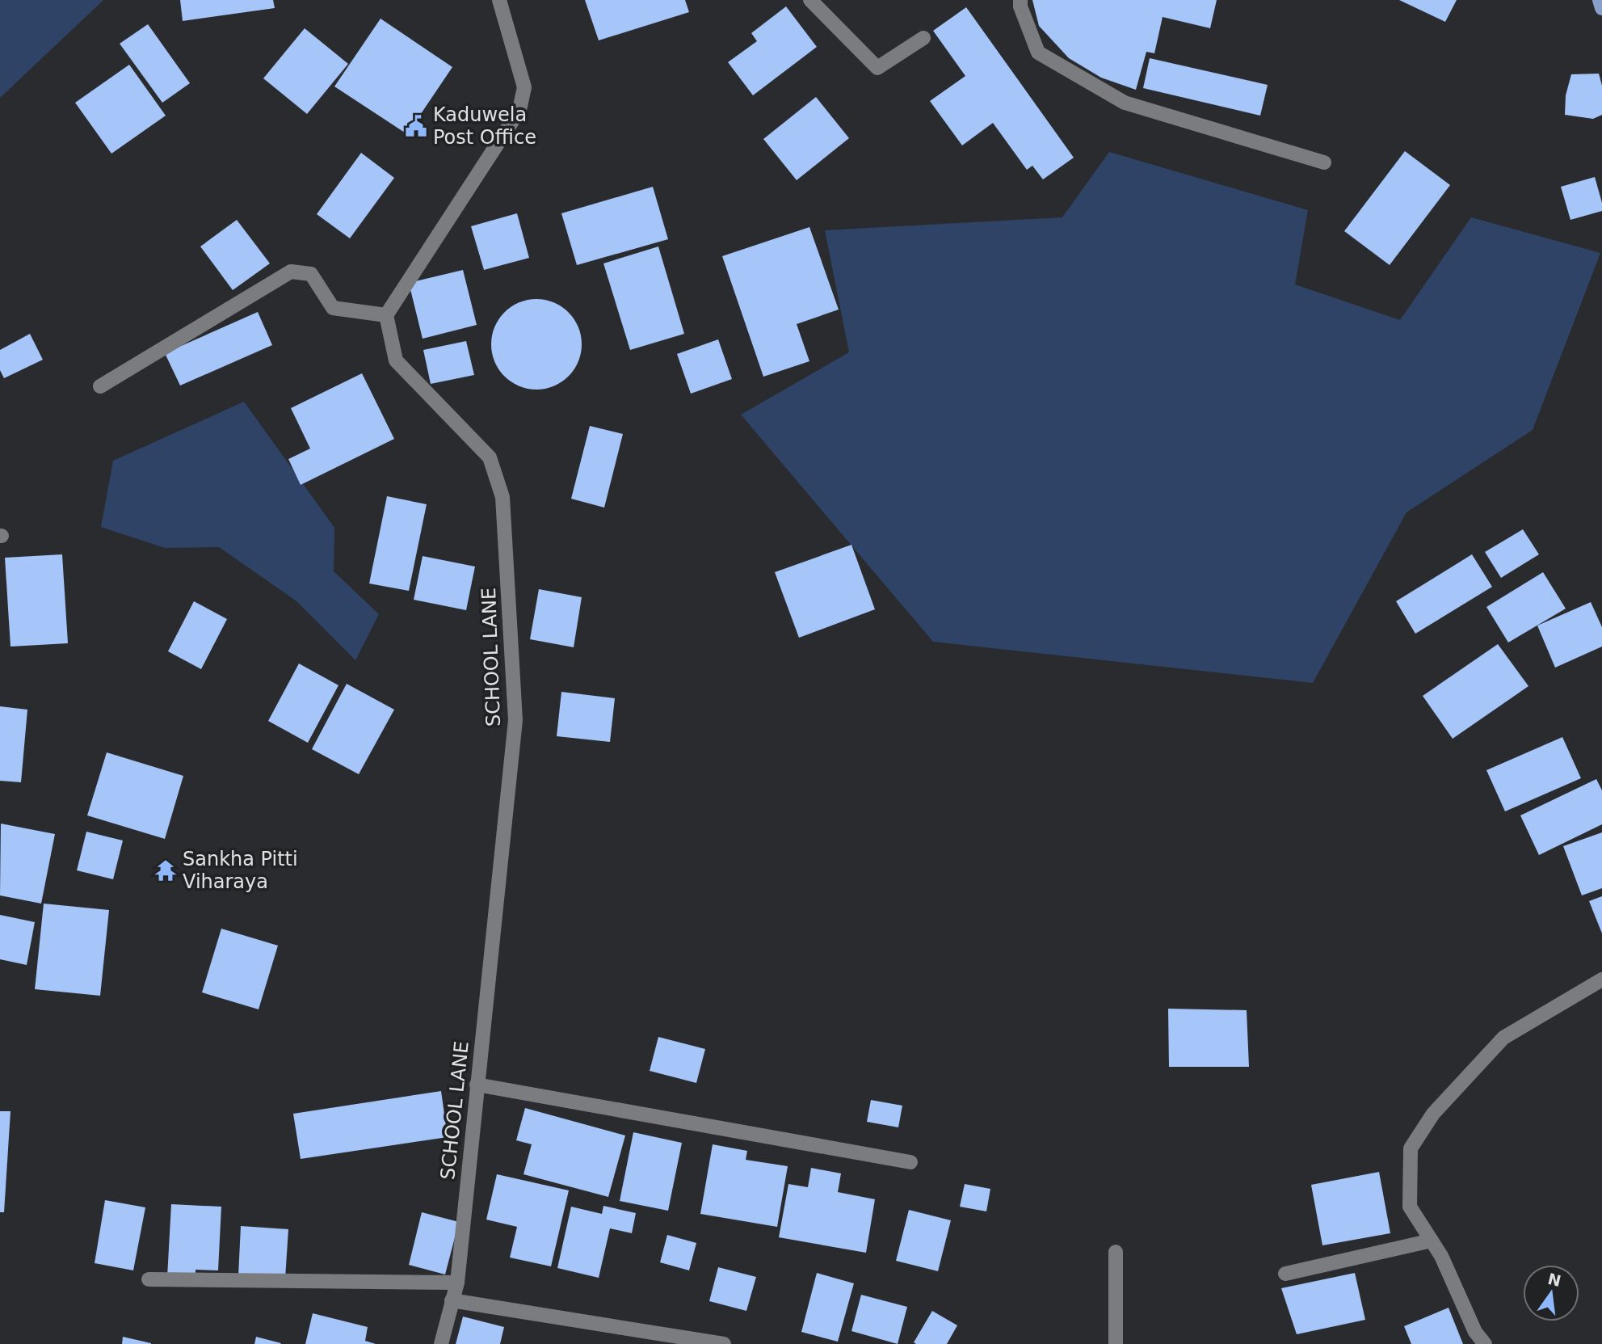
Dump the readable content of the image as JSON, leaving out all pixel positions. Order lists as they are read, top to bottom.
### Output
{
  "streets": {
    "street": ["SCHOOL LANE"]
  },
  "places": {
    "public building": ["Kaduwela Post Office"],
    "temple": ["Sankha Pitti Viharaya"]
  },
  "north": "top"
}
